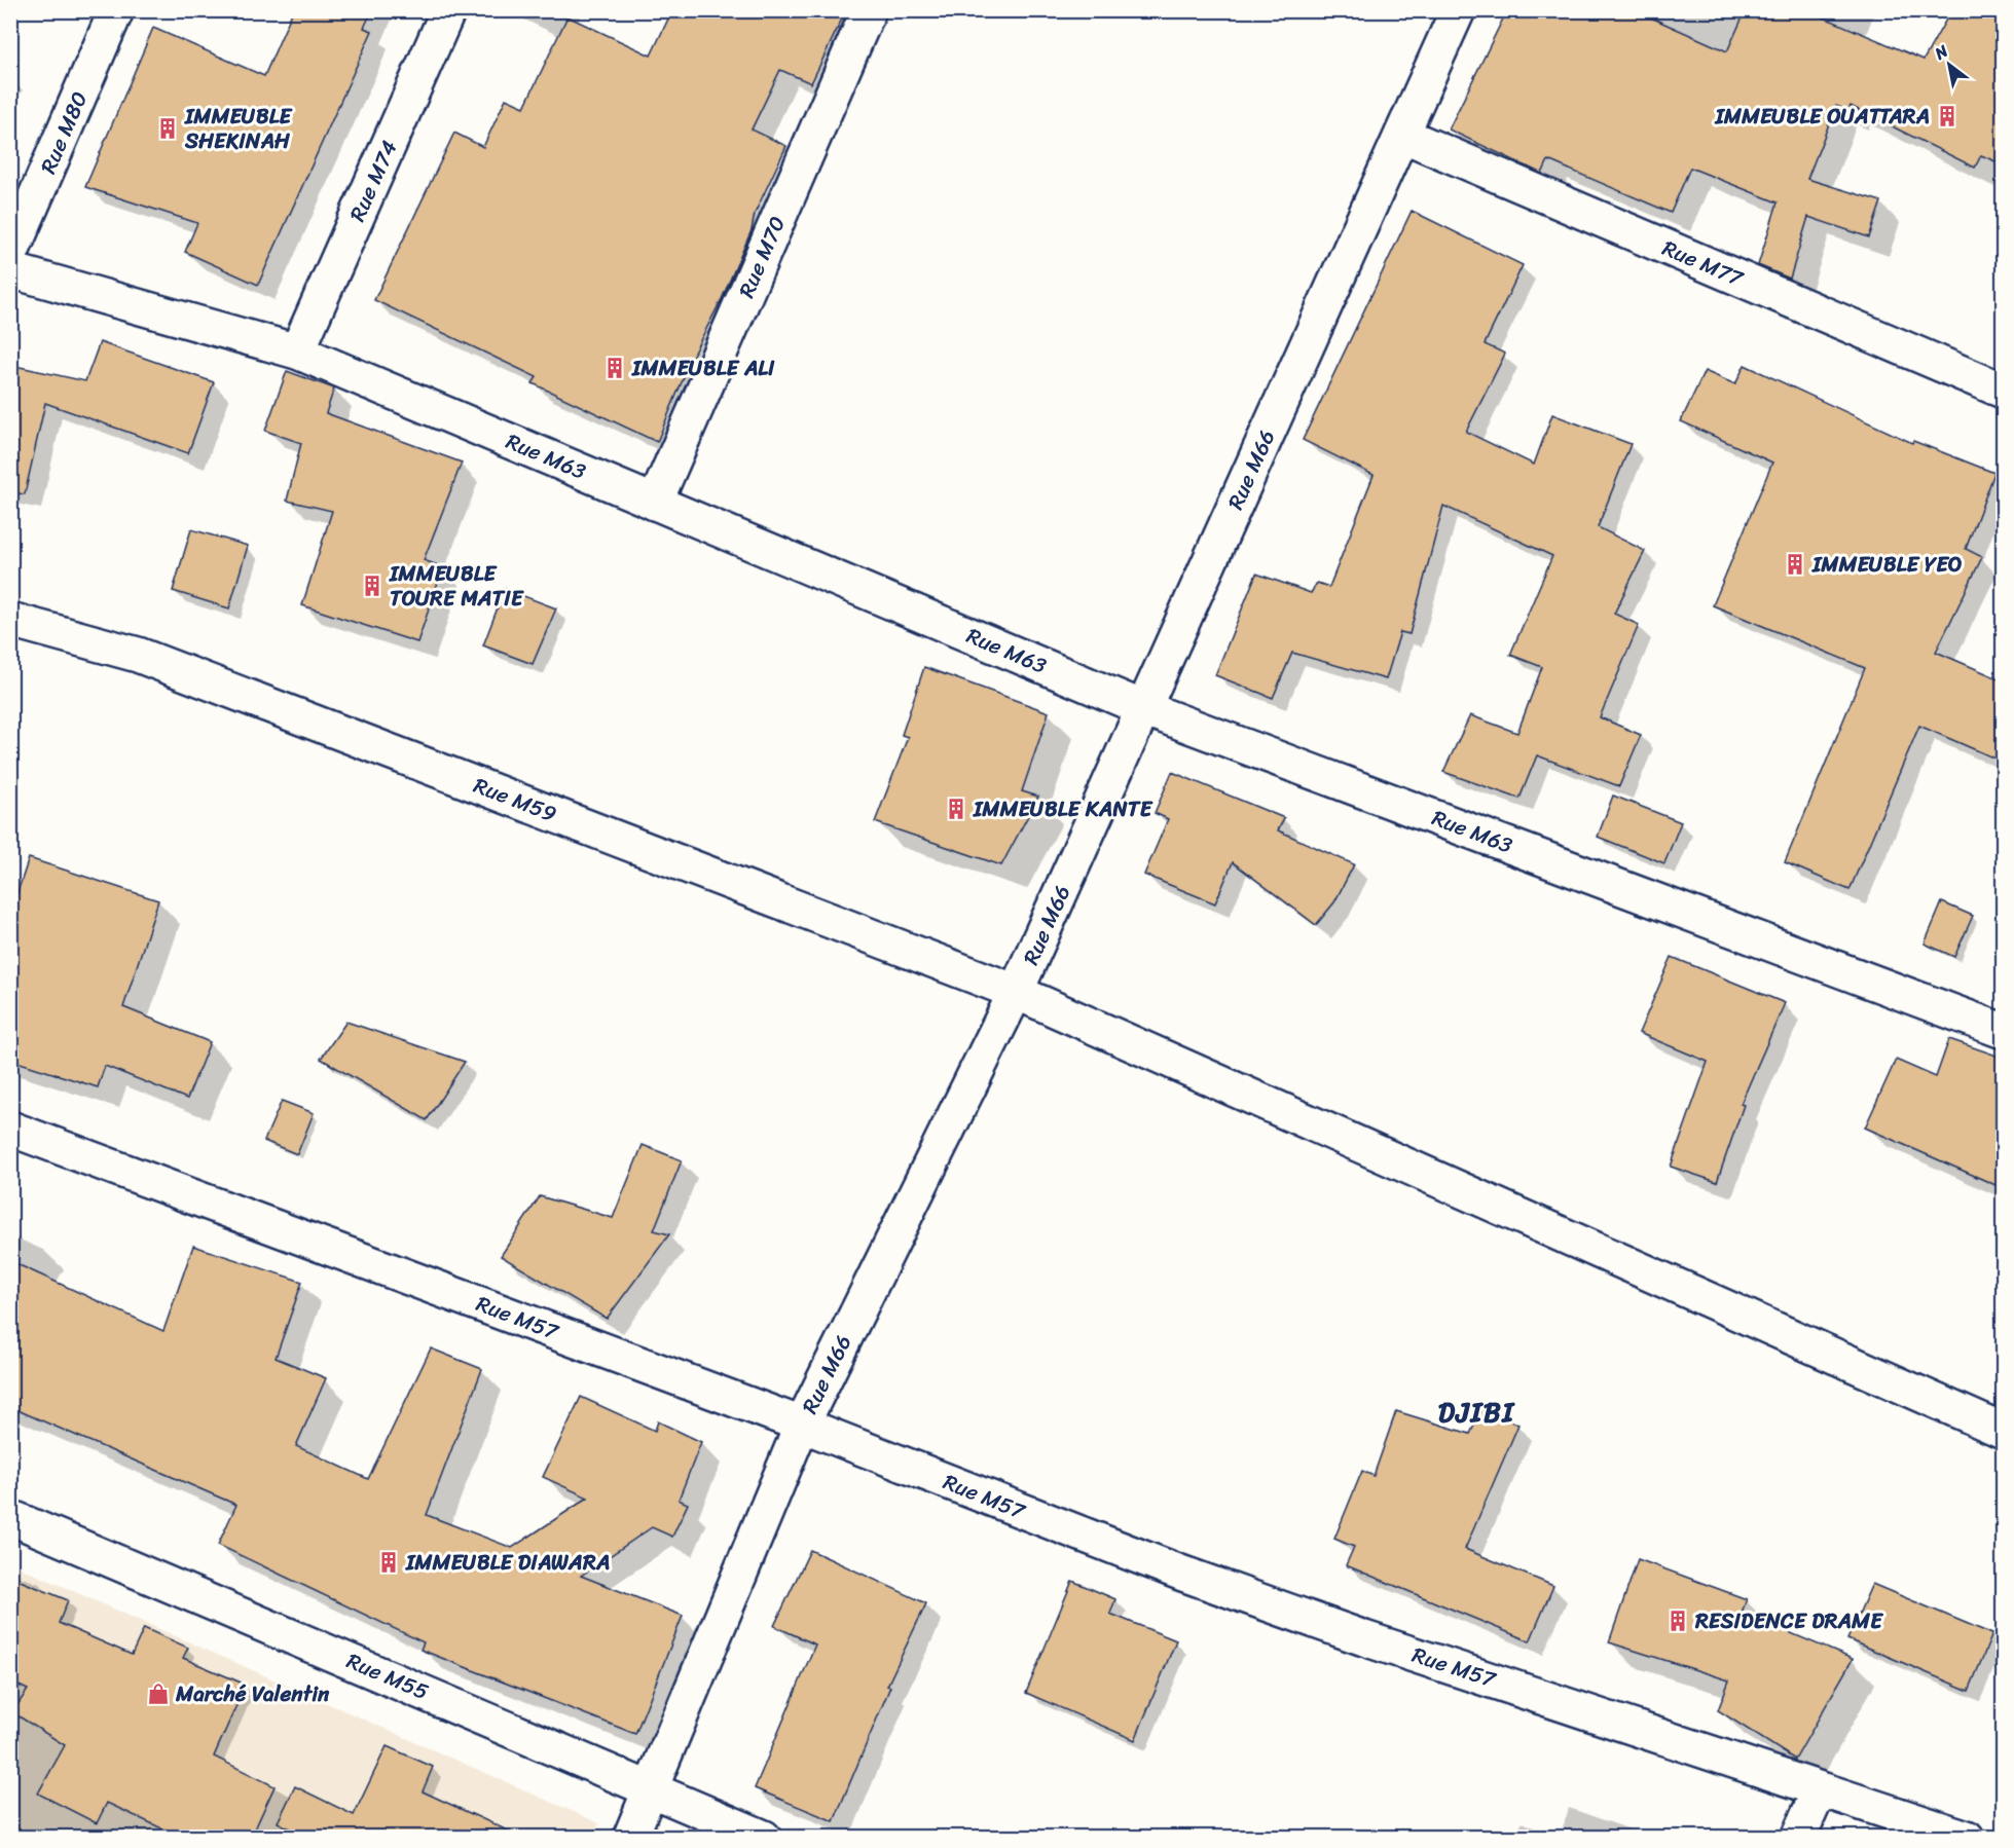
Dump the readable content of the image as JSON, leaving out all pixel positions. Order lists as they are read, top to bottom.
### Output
{
  "streets": {
    "street": [
      "Rue M80",
      "Rue M74",
      "Rue M70",
      "Rue M77",
      "Rue M63",
      "Rue M66",
      "Rue M59",
      "Rue M57",
      "Rue M55"
    ]
  },
  "crossings": [
    ["Rue M74", "Rue M63"],
    ["Rue M70", "Rue M63"],
    ["Rue M77", "Rue M66"],
    ["Rue M63", "Rue M66"],
    ["Rue M66", "Rue M59"],
    ["Rue M66", "Rue M57"],
    ["Rue M66", "Rue M55"]
  ],
  "districts": ["DJIBI"],
  "places": {
    "building": [
      "IMMEUBLE OUATTARA",
      "IMMEUBLE SHEKINAH",
      "IMMEUBLE ALI",
      "IMMEUBLE YEO",
      "IMMEUBLE TOURE MATIE",
      "IMMEUBLE KANTE",
      "IMMEUBLE DIAWARA",
      "RESIDENCE DRAME"
    ],
    "shop": ["Marché Valentin"]
  },
  "north": "top left"
}
